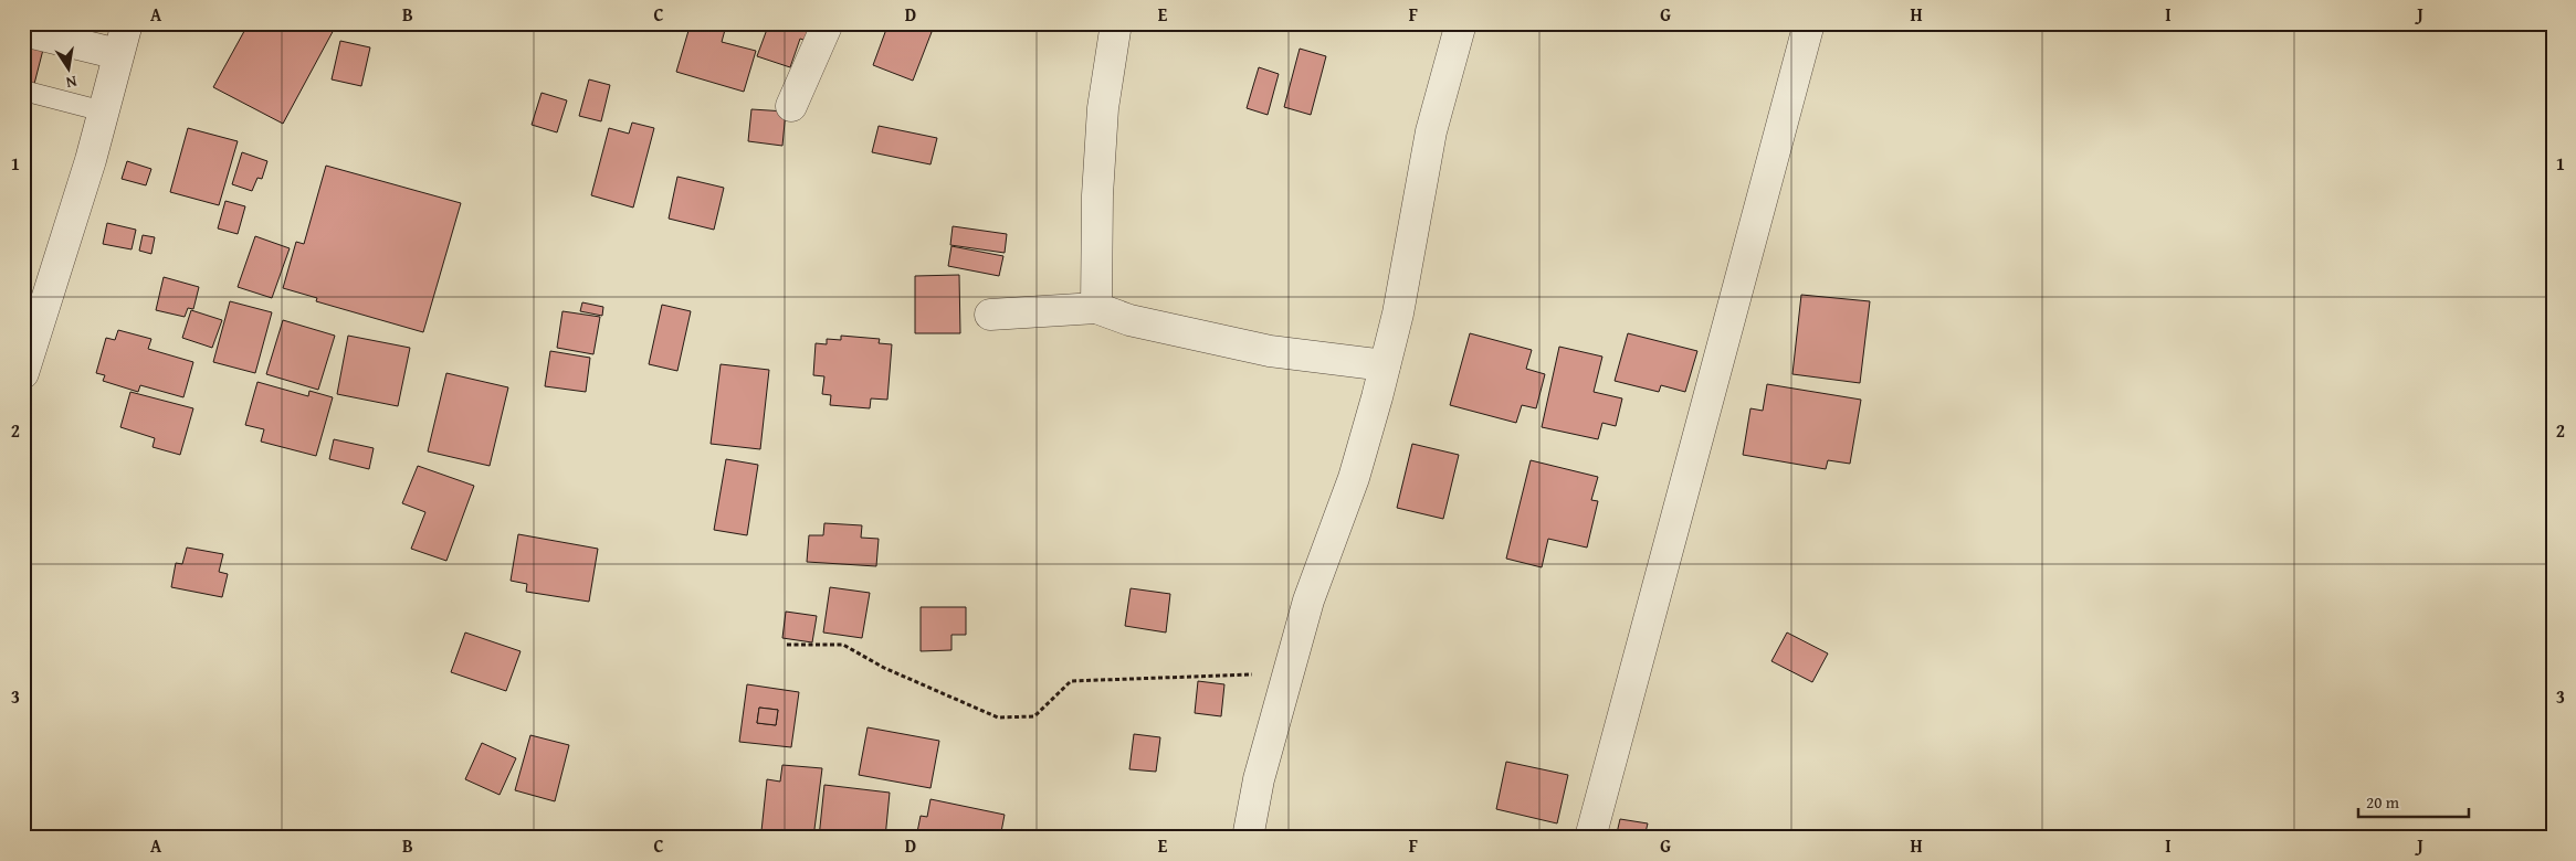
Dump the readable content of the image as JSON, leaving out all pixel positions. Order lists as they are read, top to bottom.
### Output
{
  "scale_bar": "20 m",
  "north": "bottom",
  "grid": {
    "columns": [
      "A",
      "B",
      "C",
      "D",
      "E",
      "F",
      "G",
      "H",
      "I",
      "J"
    ],
    "rows": ["1", "2", "3"]
  }
}
